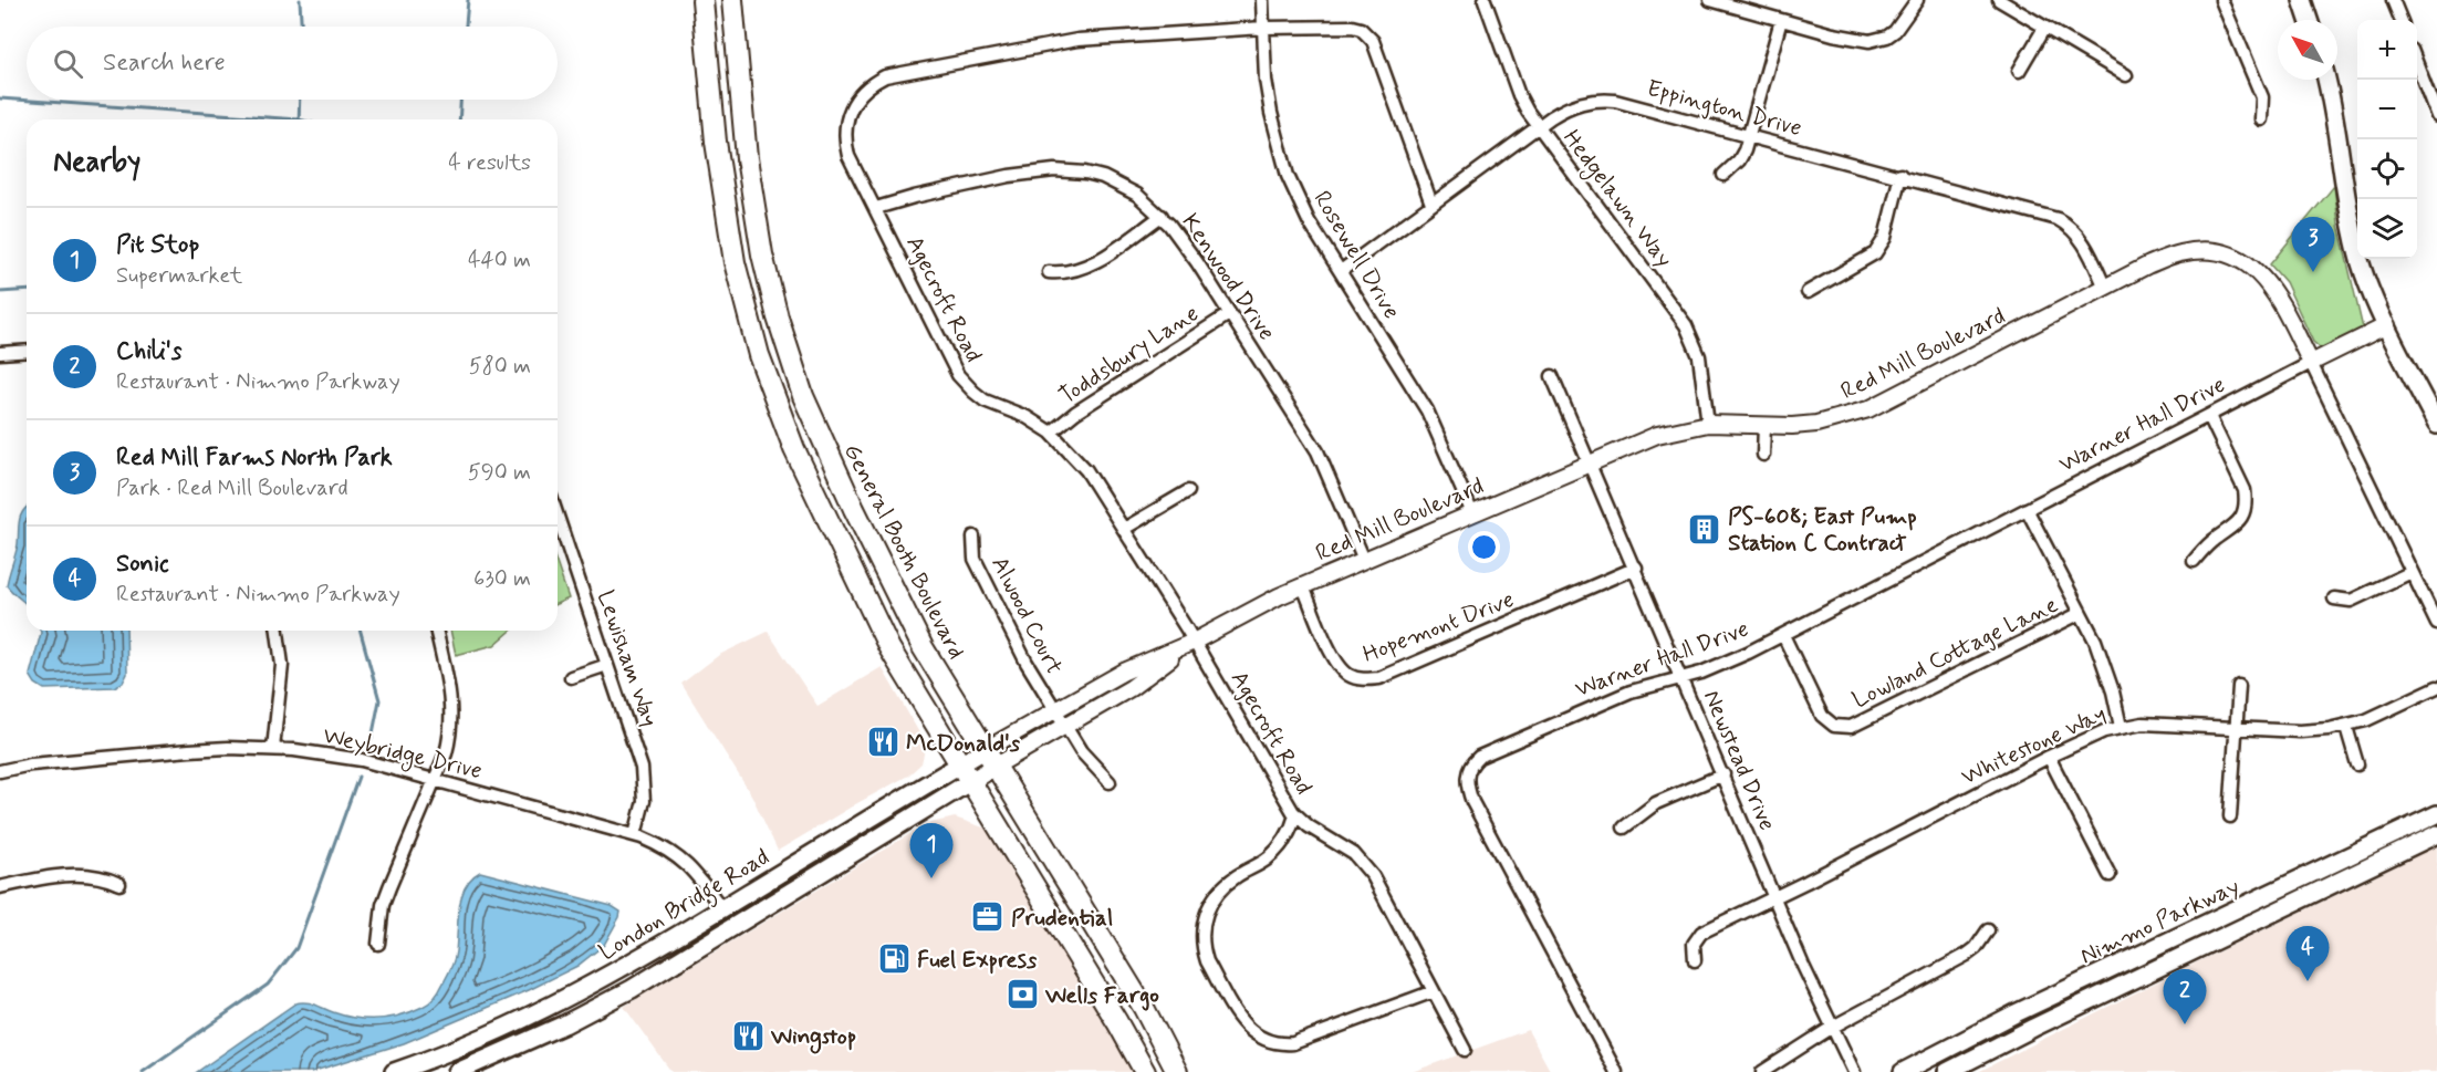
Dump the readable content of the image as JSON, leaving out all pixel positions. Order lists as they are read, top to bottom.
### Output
{
  "streets": {
    "highway": ["General Booth Boulevard"],
    "main road": ["London Bridge Road", "Nimmo Parkway"],
    "street": [
      "Eppington Drive",
      "Hedgelawn Way",
      "Rosewell Drive",
      "Kenwood Drive",
      "Agecroft Road",
      "Red Mill Boulevard",
      "Toddsbury Lane",
      "Warner Hall Drive",
      "Alwood Court",
      "Hopemont Drive",
      "Lowland Cottage Lane",
      "Lewisham Way",
      "Whitestone Way",
      "Weybridge Drive",
      "Newstead Drive"
    ]
  },
  "crossings": [
    ["Eppington Drive", "Hedgelawn Way"],
    ["Eppington Drive", "Rosewell Drive"],
    ["Eppington Drive", "Agecroft Road"],
    ["Eppington Drive", "Red Mill Boulevard"],
    ["Hedgelawn Way", "Red Mill Boulevard"],
    ["Rosewell Drive", "Agecroft Road"],
    ["Rosewell Drive", "Red Mill Boulevard"],
    ["Kenwood Drive", "Agecroft Road"],
    ["Kenwood Drive", "Red Mill Boulevard"],
    ["Kenwood Drive", "Toddsbury Lane"],
    ["Agecroft Road", "Red Mill Boulevard"],
    ["Agecroft Road", "Toddsbury Lane"],
    ["Red Mill Boulevard", "Warner Hall Drive"],
    ["Red Mill Boulevard", "General Booth Boulevard"],
    ["Red Mill Boulevard", "Alwood Court"],
    ["Red Mill Boulevard", "Hopemont Drive"],
    ["Red Mill Boulevard", "Newstead Drive"],
    ["Red Mill Boulevard", "London Bridge Road"],
    ["Warner Hall Drive", "Lowland Cottage Lane"],
    ["Warner Hall Drive", "Newstead Drive"],
    ["General Booth Boulevard", "London Bridge Road"],
    ["Hopemont Drive", "Newstead Drive"],
    ["Lewisham Way", "Weybridge Drive"],
    ["Whitestone Way", "Newstead Drive"],
    ["Weybridge Drive", "London Bridge Road"]
  ],
  "places": {
    "building": ["PS-608; East Pump Station C Contract"],
    "restaurant": ["McDonald's", "Wingstop"],
    "office": ["Prudential"],
    "fuel station": ["Fuel Express"],
    "bank": ["Wells Fargo"]
  },
  "north": "top left",
  "page": {
    "map_buttons": ["+", "−"],
    "search": "Search here",
    "heading": ["Nearby", "4 results"],
    "list": [
      {
        "mark": "1",
        "name": "Pit Stop",
        "note": "Supermarket",
        "value": "440 m"
      },
      {
        "mark": "2",
        "name": "Chili's",
        "note": "Restaurant · Nimmo Parkway",
        "value": "580 m"
      },
      {
        "mark": "3",
        "name": "Red Mill Farms North Park",
        "note": "Park · Red Mill Boulevard",
        "value": "590 m"
      },
      {
        "mark": "4",
        "name": "Sonic",
        "note": "Restaurant · Nimmo Parkway",
        "value": "630 m"
      }
    ],
    "pins": [
      "3",
      "1",
      "4",
      "2"
    ]
  }
}
